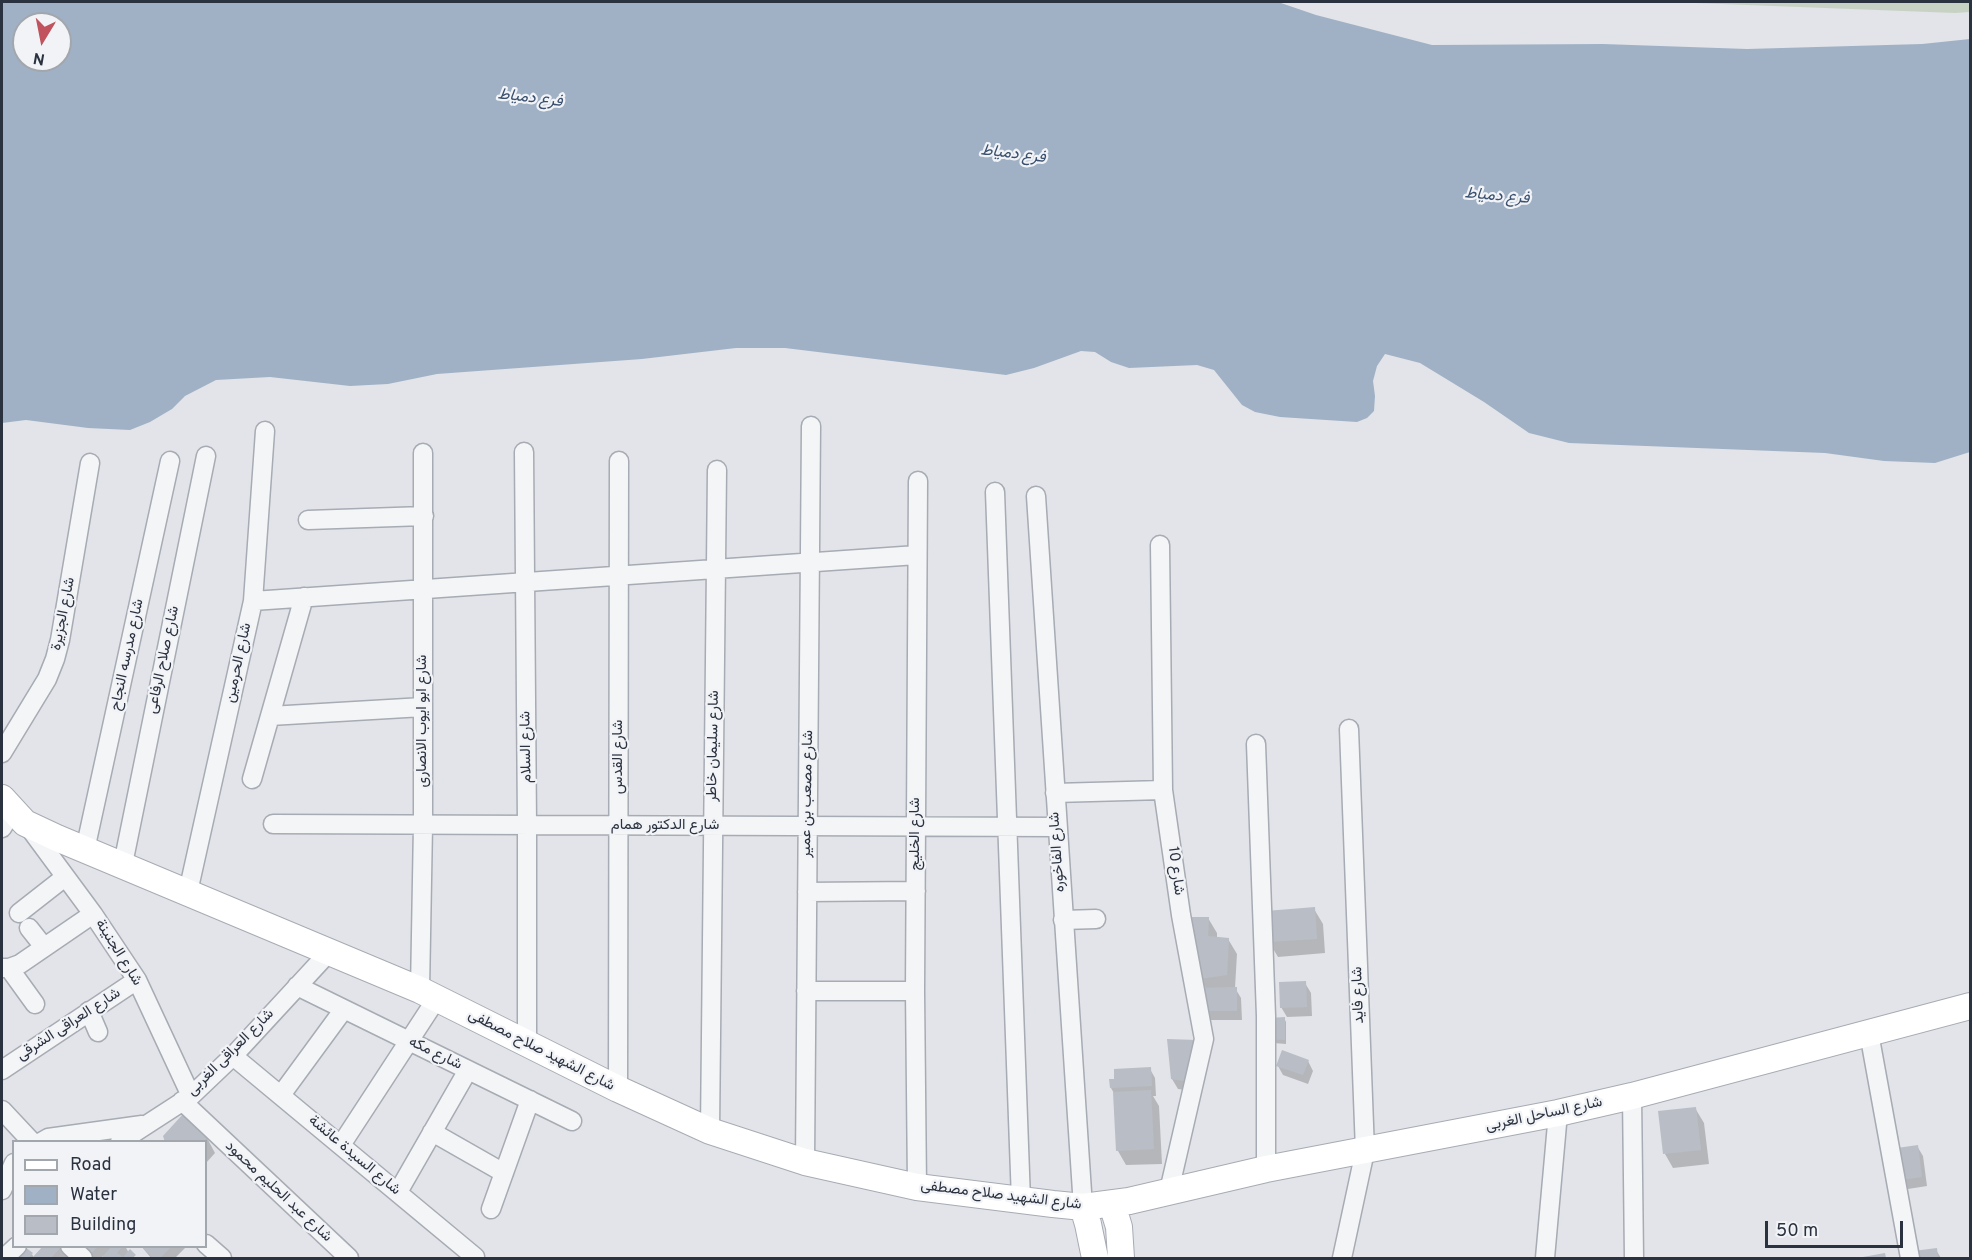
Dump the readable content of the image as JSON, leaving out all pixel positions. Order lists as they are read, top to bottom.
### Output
{
  "streets": {
    "main road": ["شارع الشهيد صلاح مصطفى", "شارع الساحل الغربى"],
    "street": [
      "شارع الجزيرة",
      "شارع مدرسه النجاح",
      "شارع صلاح الرفاعى",
      "شارع الحرمين",
      "شارع ابو ايوب الانصارى",
      "شارع سليمان خاطر",
      "شارع السلام",
      "شارع القدس",
      "شارع مصعب بن عمير",
      "شارع الدكتور همام",
      "شارع الخليج",
      "شارع الفاخوره",
      "شارع 10",
      "شارع الجنينة",
      "شارع فايد",
      "شارع العراقى الشرقى",
      "شارع العراقى الغربى",
      "شارع مكه",
      "شارع السيدة عائشة",
      "شارع عبد الحليم محمود"
    ]
  },
  "crossings": [
    ["شارع مدرسه النجاح", "شارع الشهيد صلاح مصطفى"],
    ["شارع صلاح الرفاعى", "شارع الشهيد صلاح مصطفى"],
    ["شارع الحرمين", "شارع الشهيد صلاح مصطفى"],
    ["شارع ابو ايوب الانصارى", "شارع الدكتور همام"],
    ["شارع ابو ايوب الانصارى", "شارع الشهيد صلاح مصطفى"],
    ["شارع سليمان خاطر", "شارع الدكتور همام"],
    ["شارع سليمان خاطر", "شارع الشهيد صلاح مصطفى"],
    ["شارع السلام", "شارع الدكتور همام"],
    ["شارع السلام", "شارع الشهيد صلاح مصطفى"],
    ["شارع القدس", "شارع الدكتور همام"],
    ["شارع القدس", "شارع الشهيد صلاح مصطفى"],
    ["شارع مصعب بن عمير", "شارع الدكتور همام"],
    ["شارع مصعب بن عمير", "شارع الشهيد صلاح مصطفى"],
    ["شارع الدكتور همام", "شارع الخليج"],
    ["شارع الدكتور همام", "شارع الفاخوره"],
    ["شارع الخليج", "شارع الشهيد صلاح مصطفى"],
    ["شارع الفاخوره", "شارع الشهيد صلاح مصطفى"],
    ["شارع 10", "شارع الساحل الغربى"],
    ["شارع الجنينة", "شارع العراقى الشرقى"],
    ["شارع الجنينة", "شارع الشهيد صلاح مصطفى"],
    ["شارع الجنينة", "شارع العراقى الغربى"],
    ["شارع الجنينة", "شارع عبد الحليم محمود"],
    ["شارع فايد", "شارع الساحل الغربى"],
    ["شارع الشهيد صلاح مصطفى", "شارع العراقى الغربى"],
    ["شارع الشهيد صلاح مصطفى", "شارع الساحل الغربى"],
    ["شارع العراقى الغربى", "شارع مكه"],
    ["شارع العراقى الغربى", "شارع السيدة عائشة"],
    ["شارع العراقى الغربى", "شارع عبد الحليم محمود"]
  ],
  "water": ["فرع دمياط"],
  "legend": ["Road", "Water", "Building"],
  "scale_bar": "50 m",
  "north": "bottom"
}
